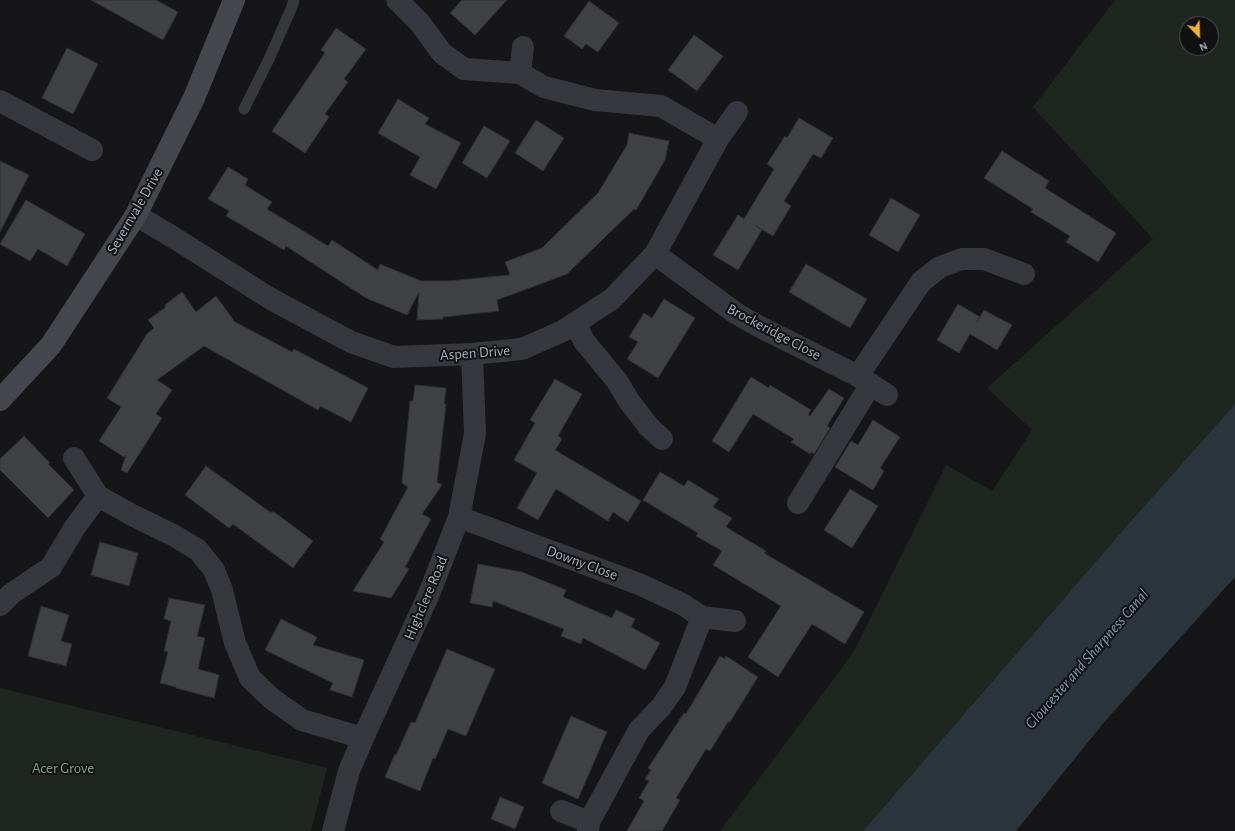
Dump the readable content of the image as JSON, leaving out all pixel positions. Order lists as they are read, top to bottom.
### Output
{
  "streets": {
    "street": [
      "Severnvale Drive",
      "Brockeridge Close",
      "Aspen Drive",
      "Downy Close",
      "Highclere Road"
    ]
  },
  "crossings": [
    ["Severnvale Drive", "Aspen Drive"],
    ["Brockeridge Close", "Aspen Drive"],
    ["Aspen Drive", "Highclere Road"],
    ["Downy Close", "Highclere Road"]
  ],
  "water": ["Gloucester and Sharpness Canal"],
  "parks": ["Acer Grove"],
  "north": "bottom right"
}
